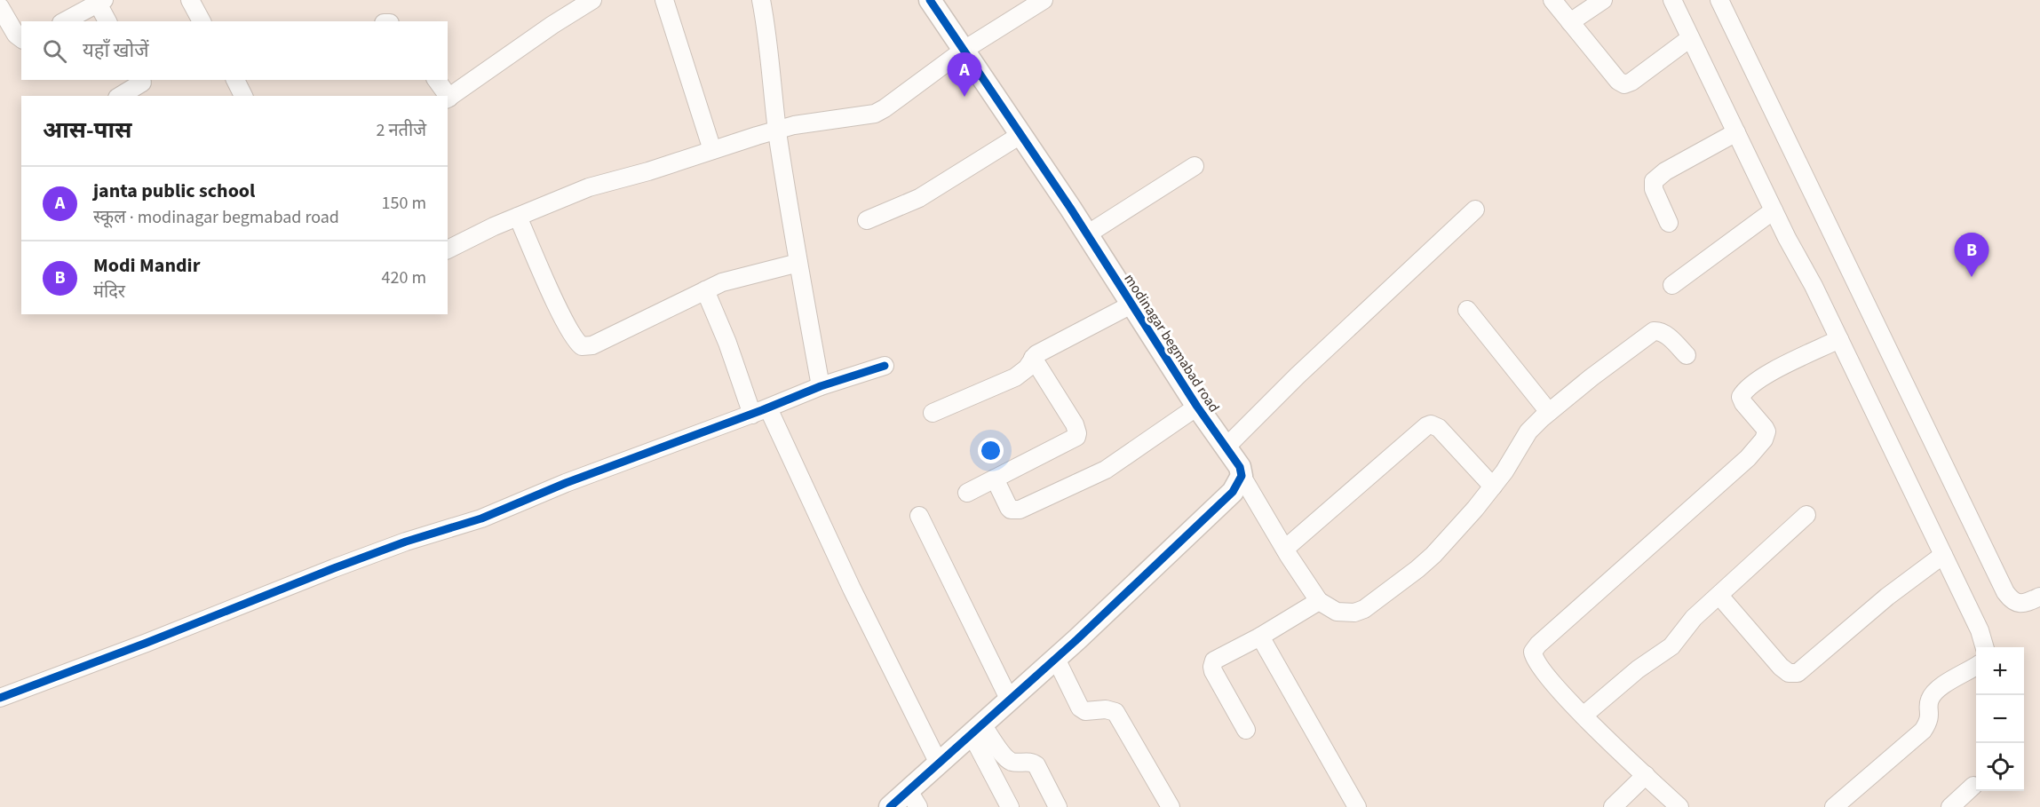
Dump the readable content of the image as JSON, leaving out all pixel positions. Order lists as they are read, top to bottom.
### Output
{
  "streets": {
    "street": ["modinagar begmabad road"]
  },
  "page": {
    "search": "यहाँ खोजें",
    "pins": ["A", "B"],
    "heading": ["आस-पास", "2 नतीजे"],
    "list": [
      {
        "mark": "A",
        "name": "janta public school",
        "note": "स्कूल · modinagar begmabad road",
        "value": "150 m"
      },
      {
        "mark": "B",
        "name": "Modi Mandir",
        "note": "मंदिर",
        "value": "420 m"
      }
    ],
    "map_buttons": ["+", "−"]
  }
}
